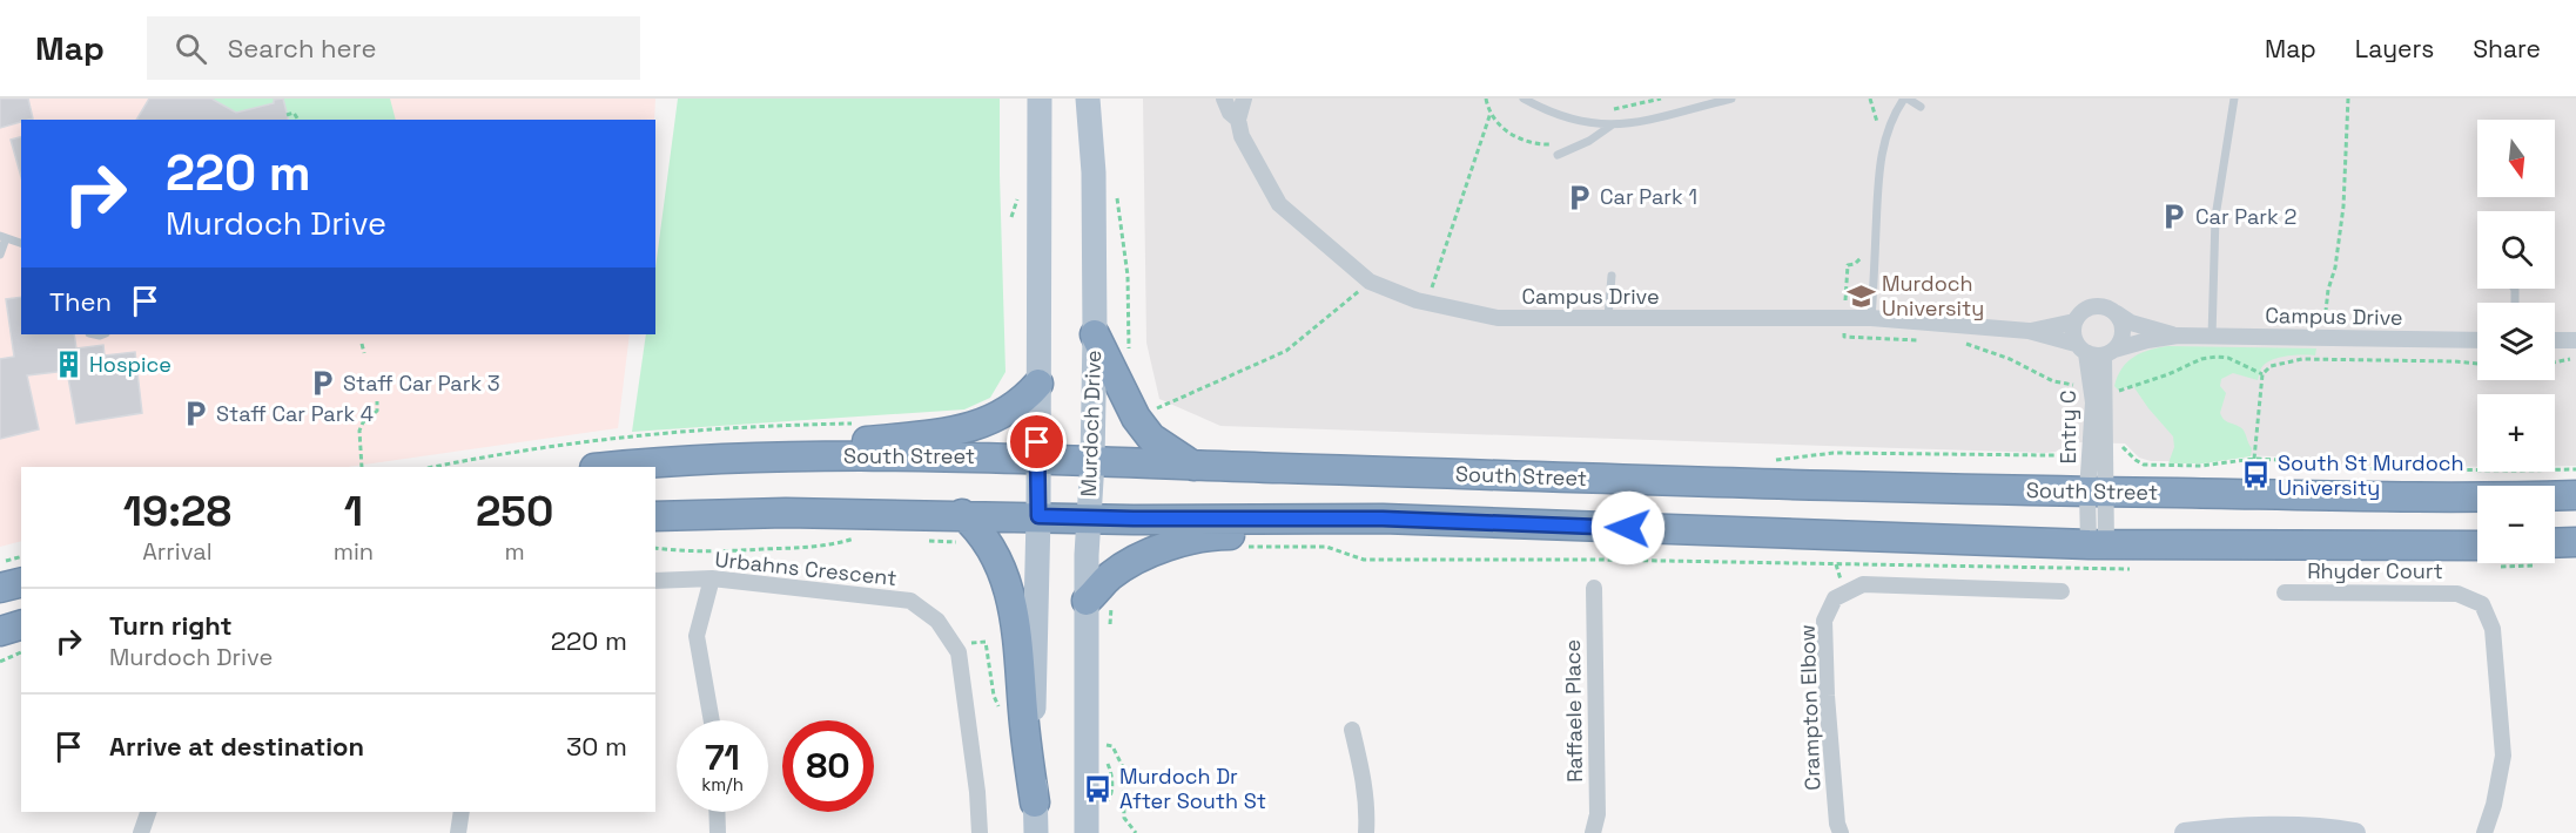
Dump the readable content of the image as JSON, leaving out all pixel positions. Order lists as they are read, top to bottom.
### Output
{
  "streets": {
    "highway": ["South Street"],
    "main road": ["Murdoch Drive"],
    "street": [
      "Campus Drive",
      "Entry C",
      "Urbahns Crescent",
      "Rhyder Court",
      "Crampton Elbow",
      "Raffaele Place"
    ]
  },
  "crossings": [
    ["Campus Drive", "Entry C"],
    ["Murdoch Drive", "South Street"],
    ["Entry C", "South Street"]
  ],
  "places": {
    "parking": [
      "Car Park 1",
      "Car Park 2",
      "Staff Car Park 3",
      "Staff Car Park 4"
    ],
    "school or university": ["Murdoch University"],
    "building": ["Hospice"],
    "bus stop": ["South St Murdoch University", "Murdoch Dr After South St"]
  },
  "north": "bottom",
  "page": {
    "header": "Map",
    "search": "Search here",
    "nav": ["Map", "Layers", "Share"],
    "map_buttons": ["+", "−"],
    "turn": ["220 m", "Murdoch Drive"],
    "then": "Then",
    "eta": [
      "19:28",
      "Arrival",
      "1",
      "min",
      "250",
      "m"
    ],
    "list": [
      {
        "name": "Turn right",
        "note": "Murdoch Drive",
        "value": "220 m"
      },
      {
        "name": "Arrive at destination",
        "value": "30 m"
      }
    ],
    "speed": "71 km/h",
    "limit": "80"
  }
}
